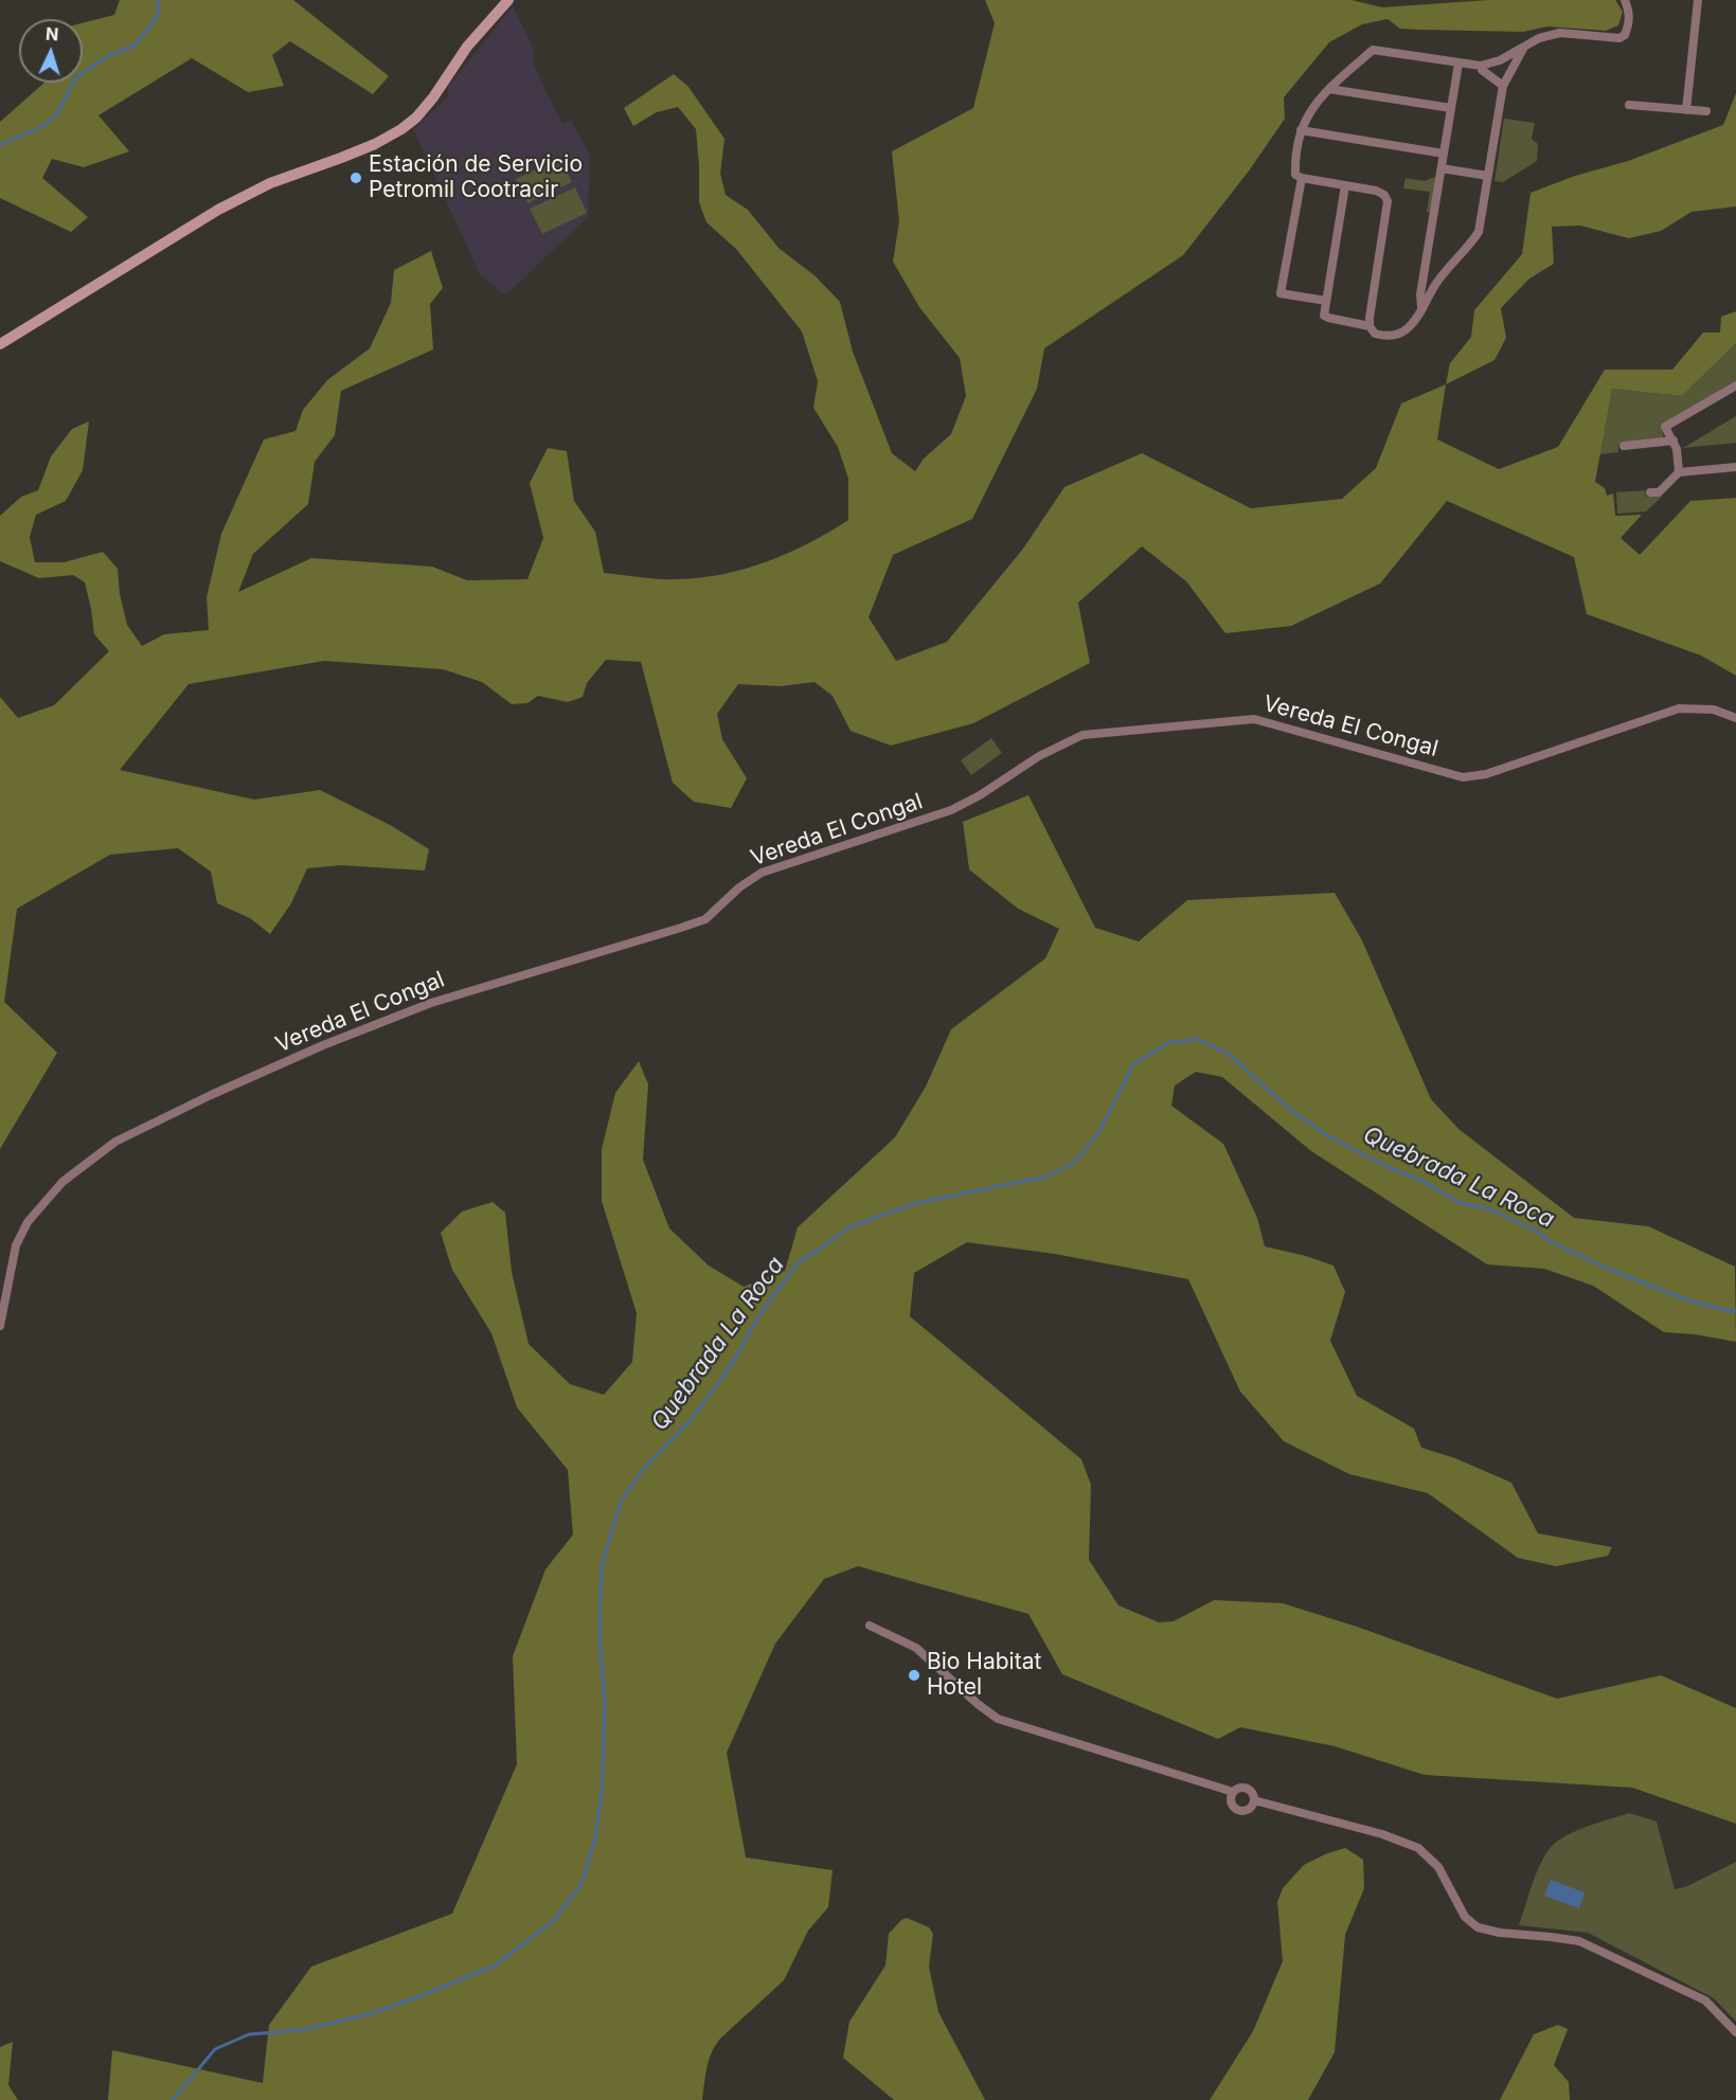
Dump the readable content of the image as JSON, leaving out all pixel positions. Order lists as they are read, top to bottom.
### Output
{
  "streets": {
    "street": ["Vereda El Congal"]
  },
  "water": ["Quebrada La Roca"],
  "places": ["Estación de Servicio Petromil Cootracir", "Bio Habitat Hotel"],
  "north": "top"
}
